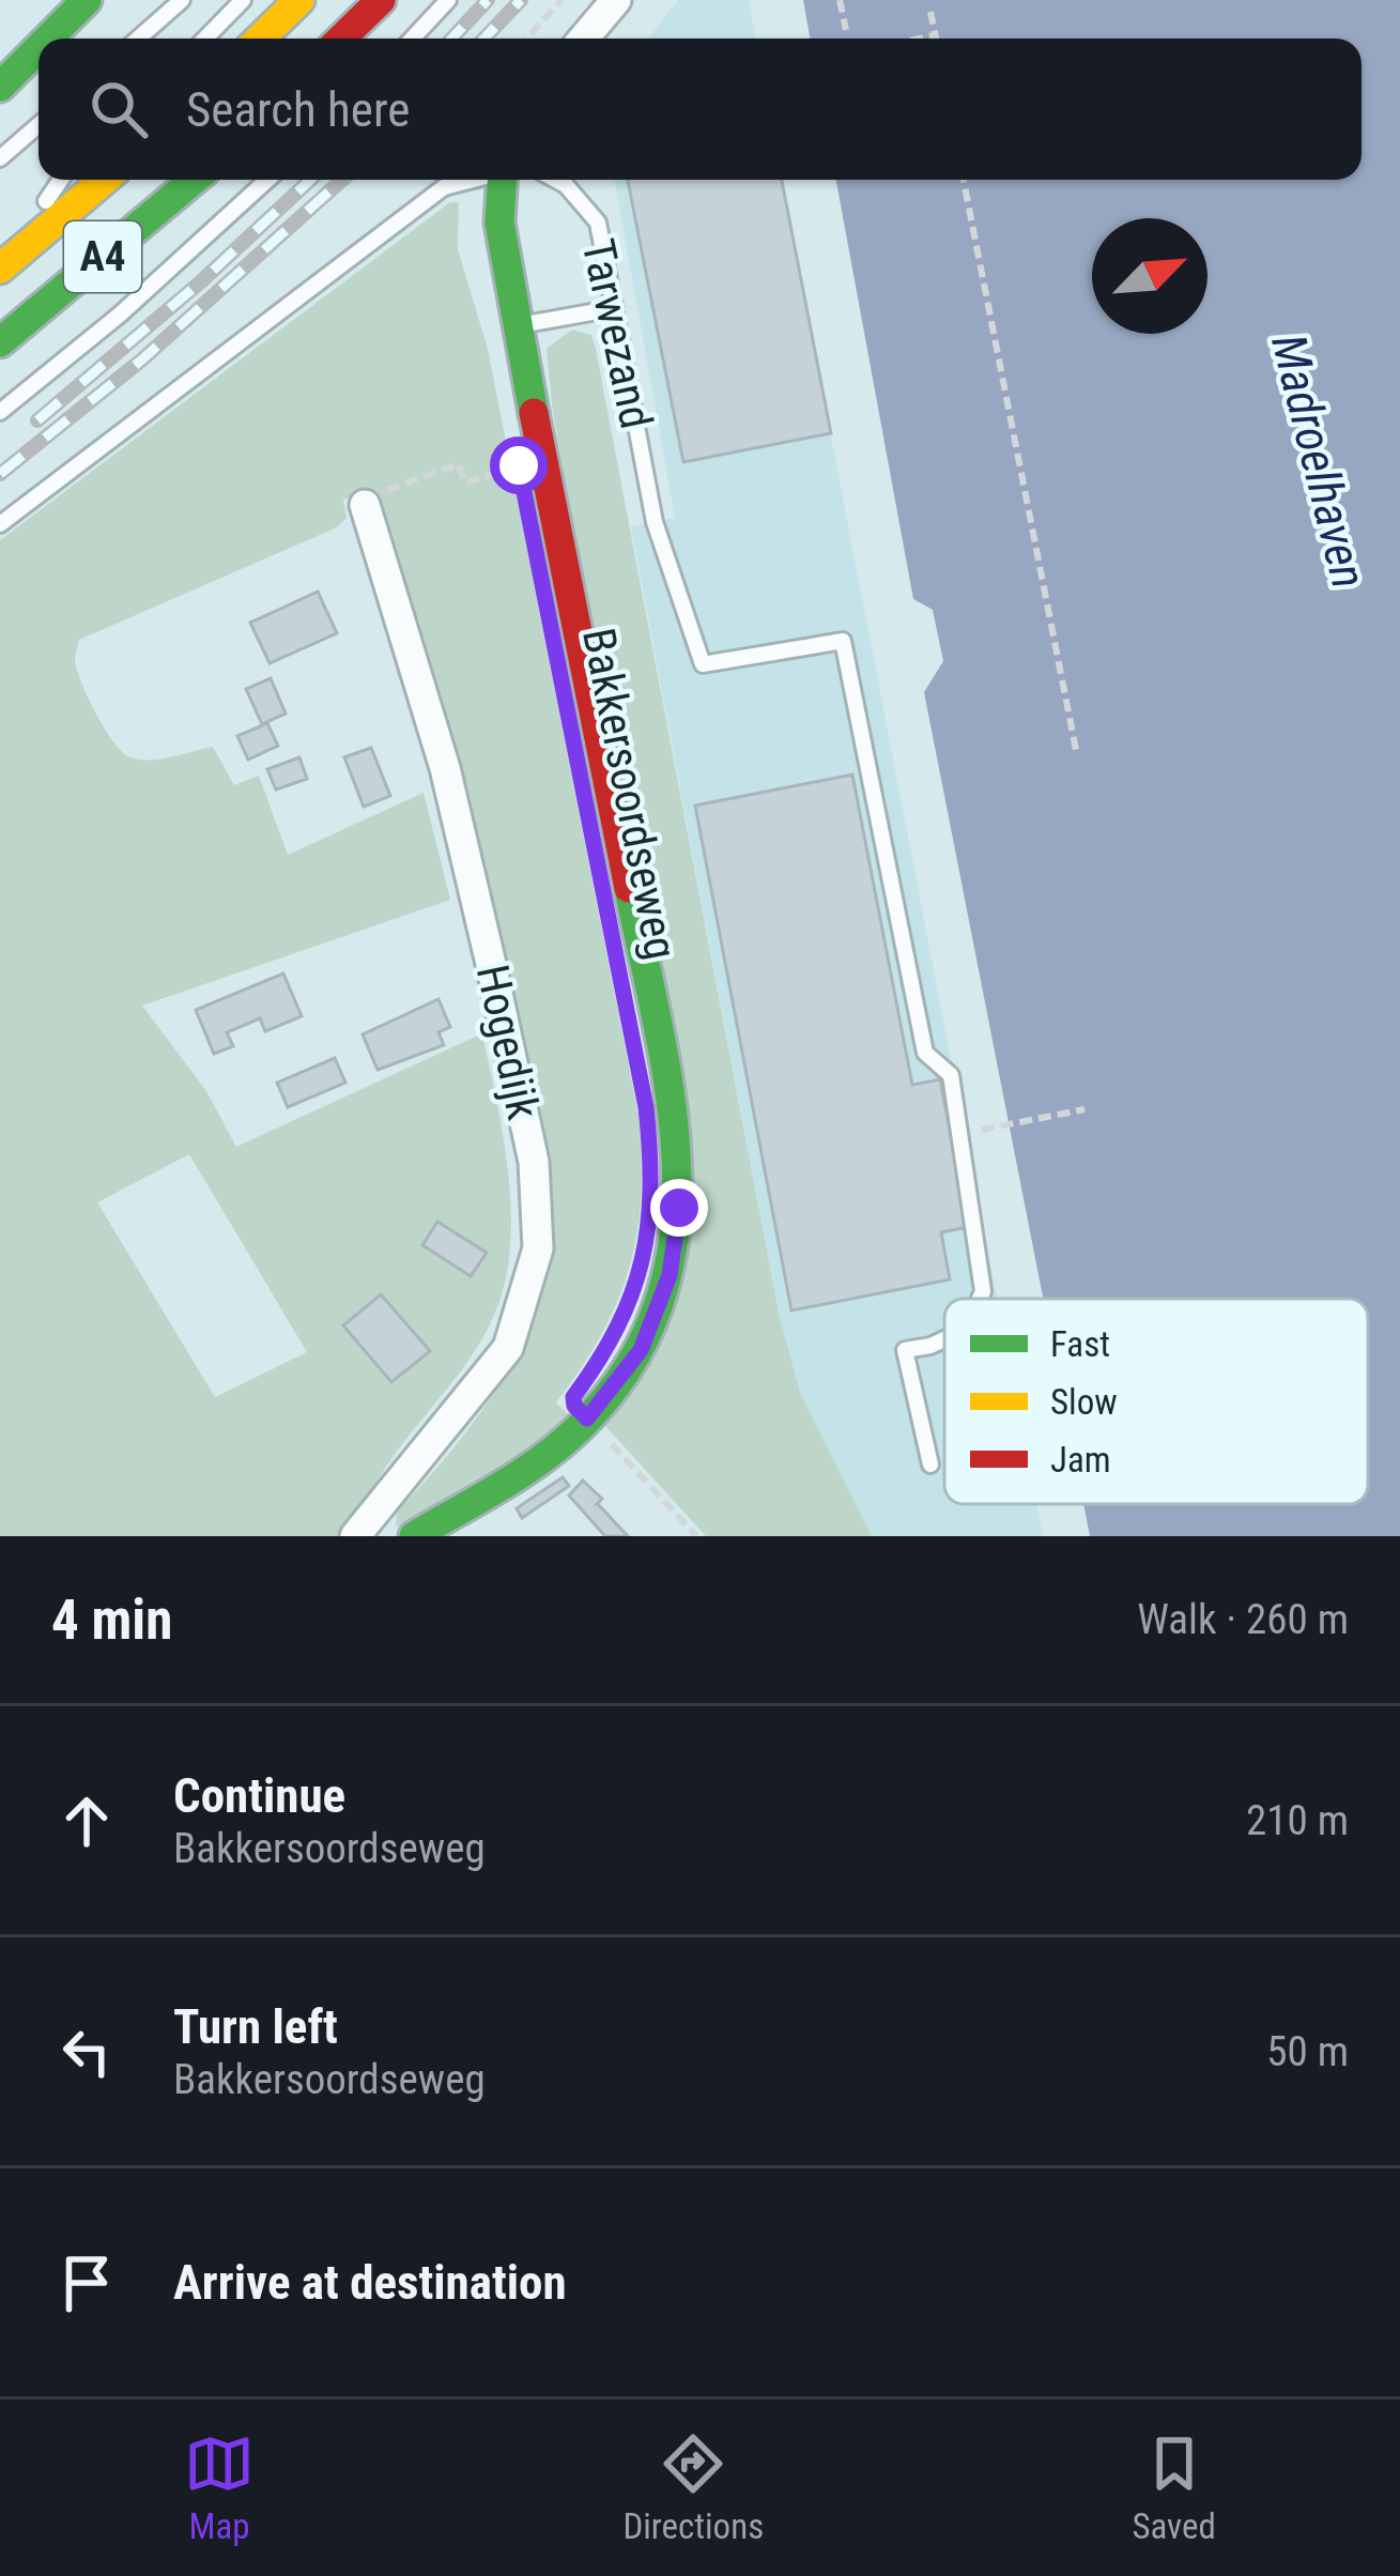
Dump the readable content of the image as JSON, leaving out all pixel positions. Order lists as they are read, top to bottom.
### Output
{
  "streets": {
    "main road": ["A4", "Bakkersoordseweg"],
    "street": ["Hogedijk"],
    "lane": ["Tarwezand"]
  },
  "water": ["Madroelhaven"],
  "legend": ["Fast", "Slow", "Jam"],
  "north": "top right",
  "page": {
    "search": "Search here",
    "heading": ["4 min", "Walk · 260 m"],
    "list": [
      ["Continue", "Bakkersoordseweg", "210 m"],
      ["Turn left", "Bakkersoordseweg", "50 m"],
      "Arrive at destination"
    ],
    "nav": ["Map", "Directions", "Saved"]
  }
}
